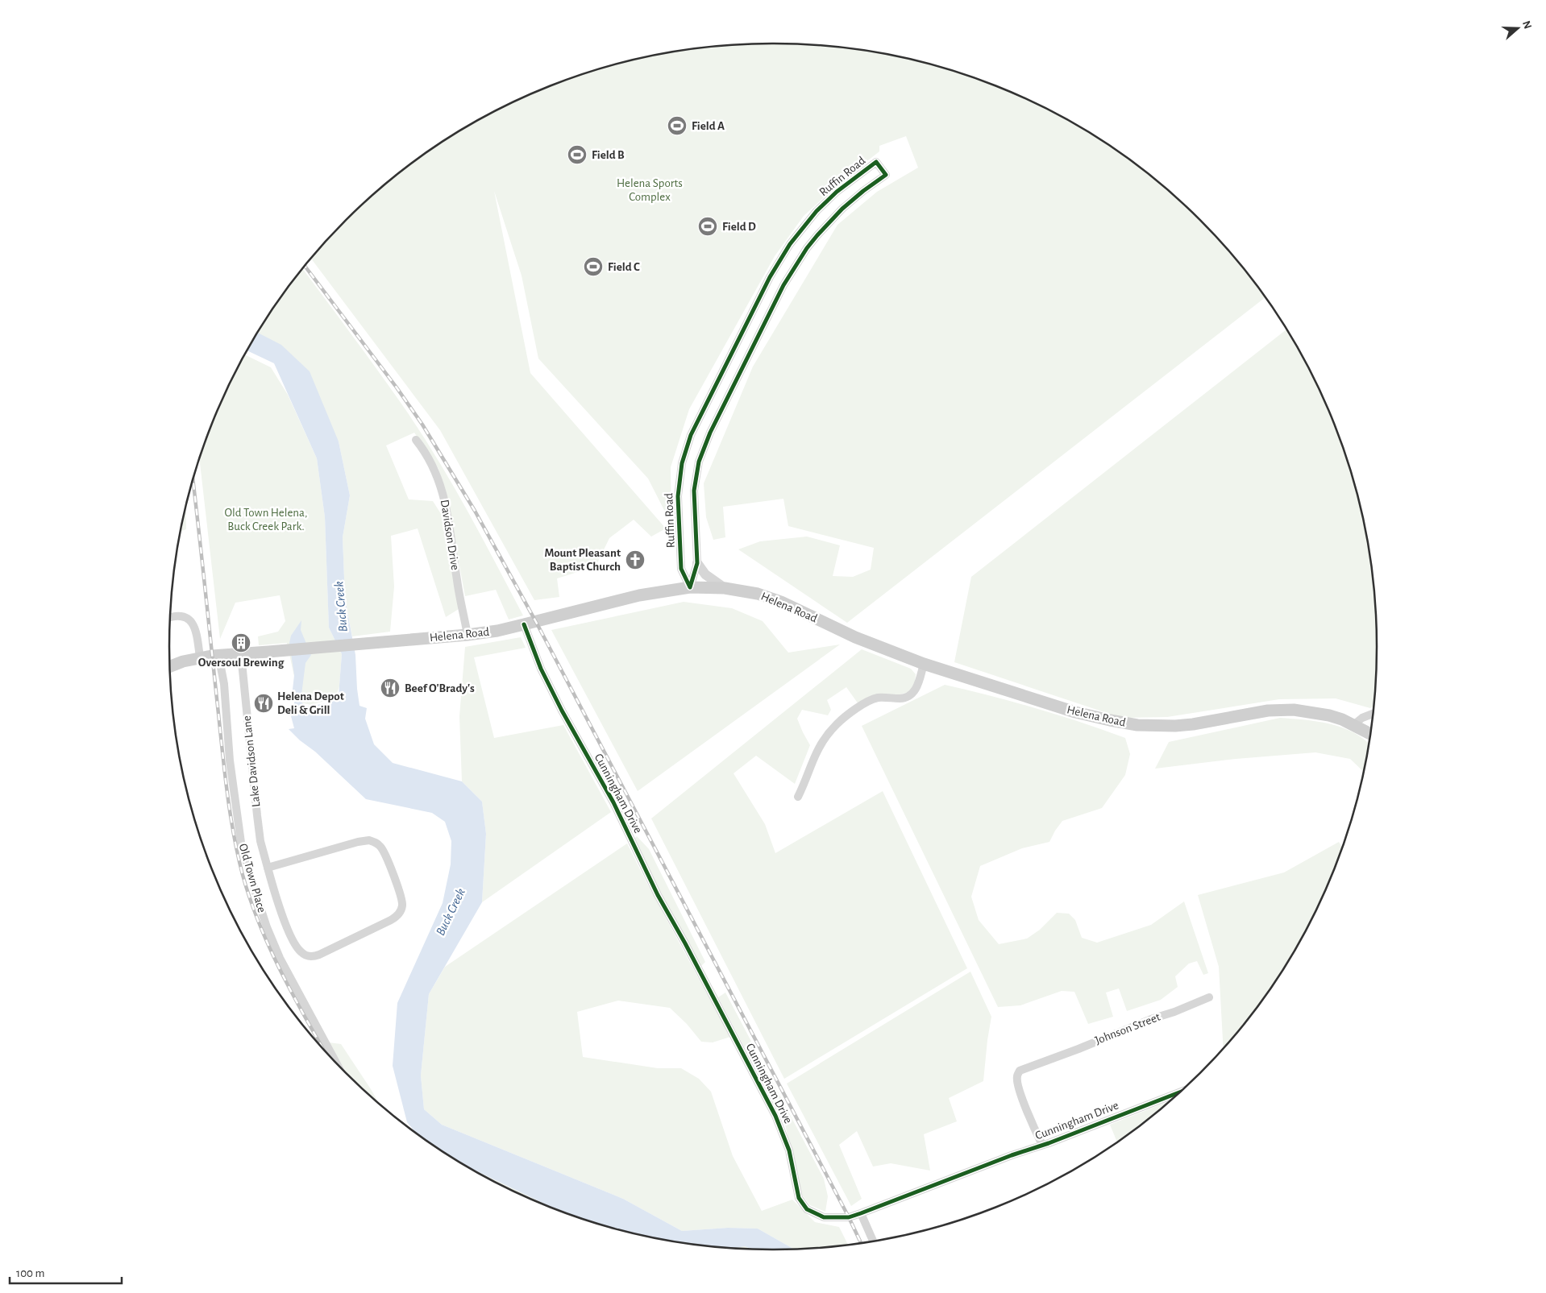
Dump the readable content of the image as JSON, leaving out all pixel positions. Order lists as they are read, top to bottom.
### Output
{
  "streets": {
    "main road": ["Helena Road"],
    "street": [
      "Ruffin Road",
      "Davidson Drive",
      "Lake Davidson Lane",
      "Cunningham Drive",
      "Old Town Place",
      "Johnson Street"
    ]
  },
  "crossings": [
    ["Ruffin Road", "Helena Road"],
    ["Davidson Drive", "Helena Road"],
    ["Helena Road", "Lake Davidson Lane"],
    ["Helena Road", "Cunningham Drive"],
    ["Helena Road", "Old Town Place"],
    ["Cunningham Drive", "Johnson Street"]
  ],
  "water": ["Buck Creek"],
  "parks": ["Helena Sports Complex", "Old Town Helena, Buck Creek Park."],
  "places": {
    "sports": [
      "Field A",
      "Field B",
      "Field D",
      "Field C"
    ],
    "church": ["Mount Pleasant Baptist Church"],
    "building": ["Oversoul Brewing"],
    "restaurant": ["Beef O'Brady's", "Helena Depot Deli & Grill"]
  },
  "scale_bar": "100 m",
  "north": "right"
}
